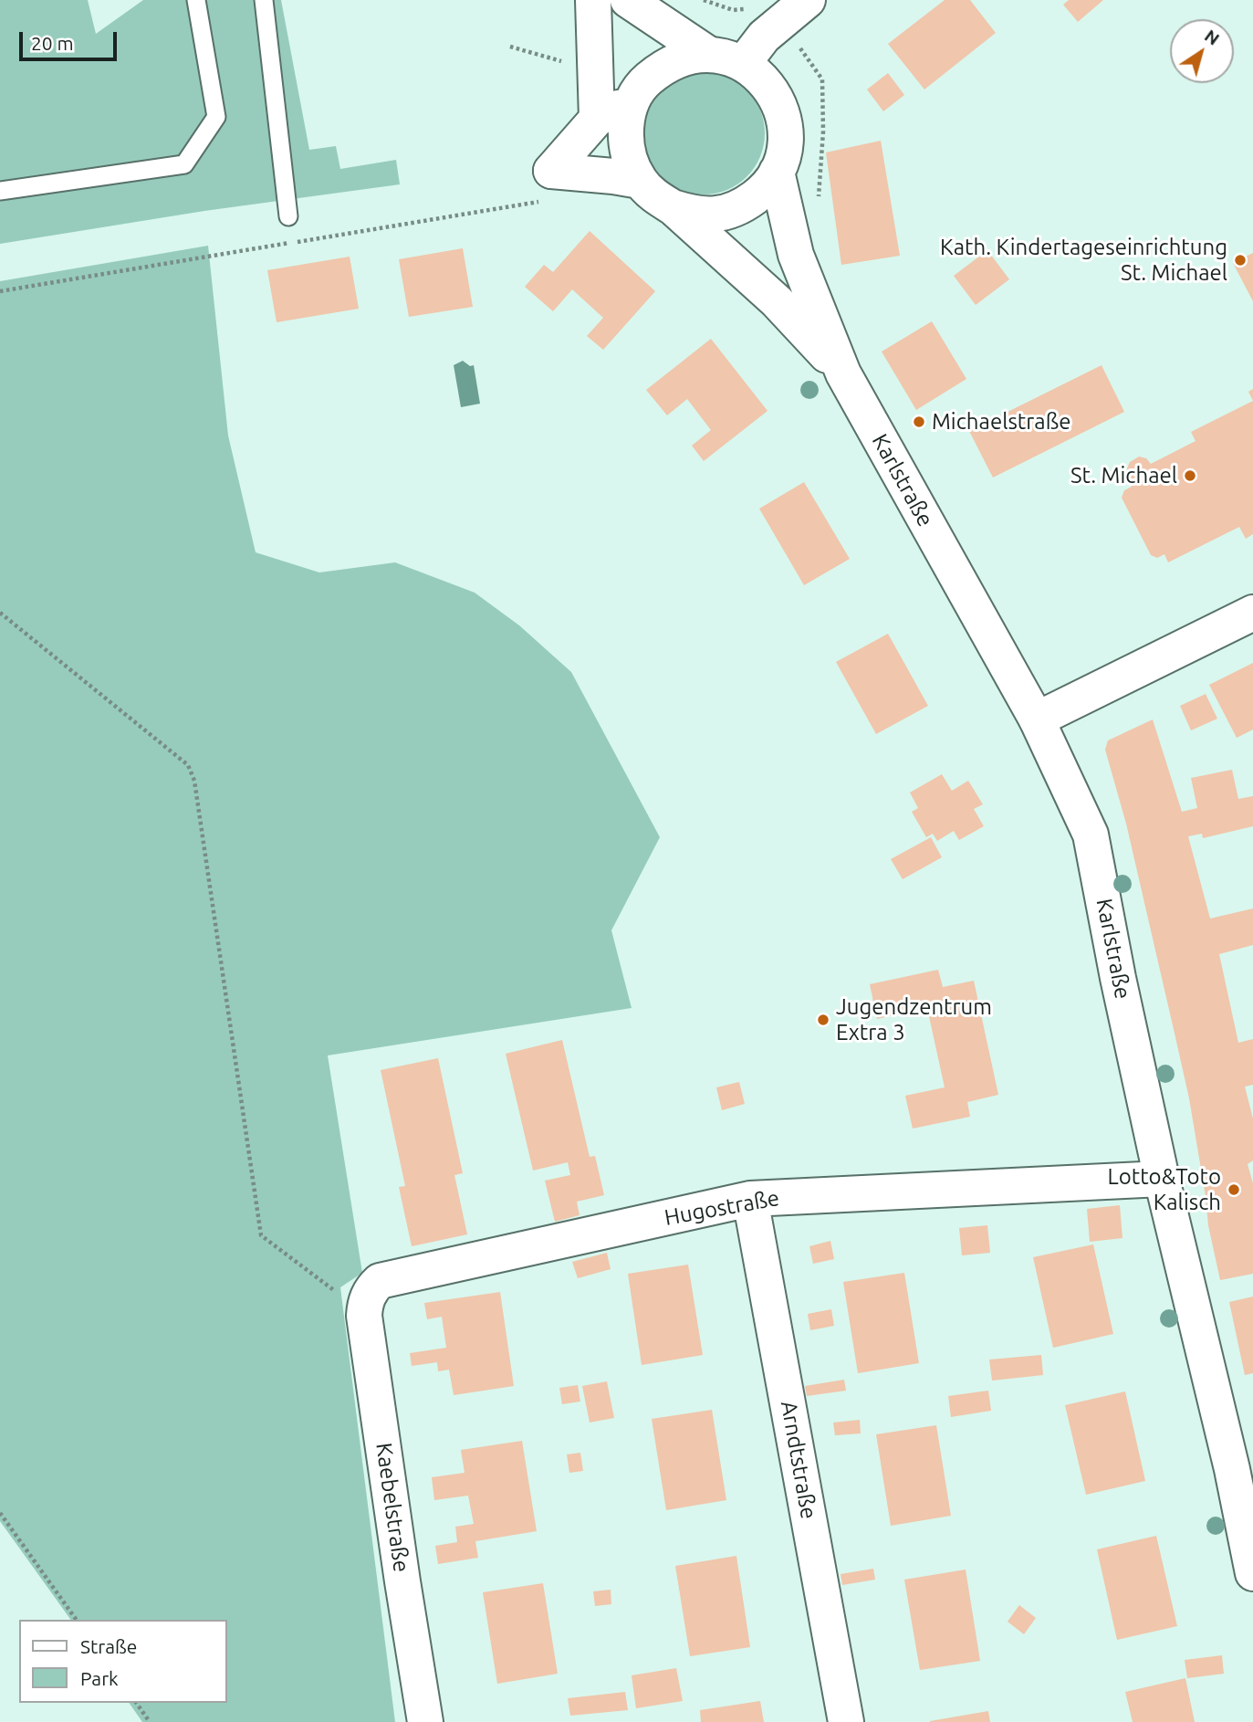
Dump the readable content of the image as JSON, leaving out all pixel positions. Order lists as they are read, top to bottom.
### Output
{
  "streets": {
    "street": [
      "Karlstraße",
      "Hugostraße",
      "Arndtstraße",
      "Kaebelstraße"
    ]
  },
  "crossings": [
    ["Karlstraße", "Hugostraße"],
    ["Hugostraße", "Arndtstraße"],
    ["Hugostraße", "Kaebelstraße"]
  ],
  "places": [
    "Kath. Kindertageseinrichtung St. Michael",
    "Michaelstraße",
    "St. Michael",
    "Jugendzentrum Extra 3",
    "Lotto&Toto Kalisch"
  ],
  "legend": ["Straße", "Park"],
  "scale_bar": "20 m",
  "north": "top right"
}
